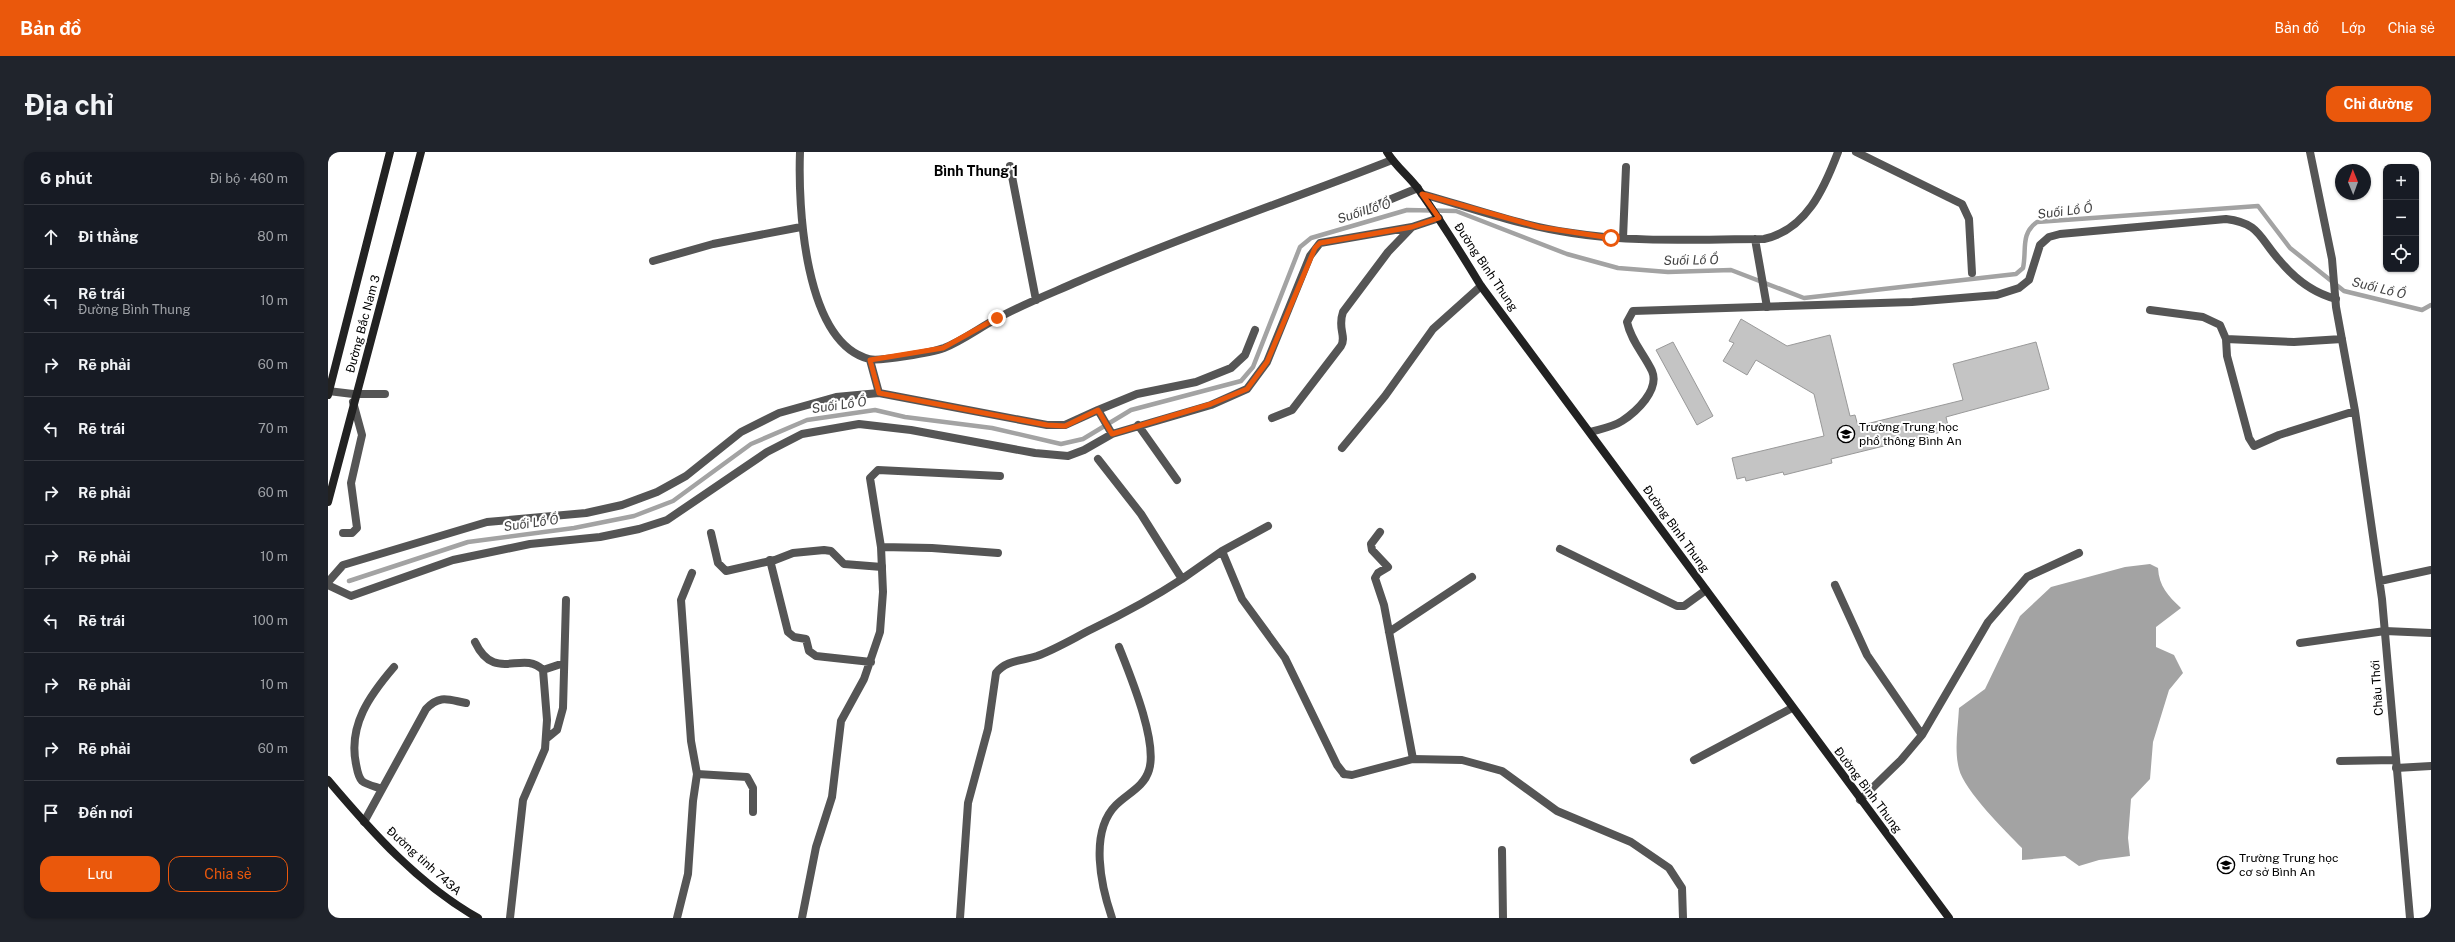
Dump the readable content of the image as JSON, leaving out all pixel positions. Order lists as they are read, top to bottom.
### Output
{
  "streets": {
    "street": [
      "Đường Bình Thung",
      "Đường Bắc Nam 3",
      "Châu Thới",
      "Đường tỉnh 743A"
    ]
  },
  "districts": ["Bình Thung 1"],
  "water": ["Suối Lồ Ồ"],
  "places": {
    "school or university": ["Trường Trung học phổ thông Bình An", "Trường Trung học cơ sở Bình An"]
  },
  "north": "top",
  "page": {
    "header": "Bản đồ",
    "nav": ["Bản đồ", "Lớp", "Chia sẻ"],
    "buttons": [
      "Chỉ đường",
      ["Lưu", "Chia sẻ"]
    ],
    "title": "Địa chỉ",
    "heading": ["6 phút", "Đi bộ · 460 m"],
    "map_buttons": ["+", "−"],
    "list": [
      ["Đi thẳng", "80 m"],
      ["Rẽ trái", "Đường Bình Thung", "10 m"],
      ["Rẽ phải", "60 m"],
      ["Rẽ trái", "70 m"],
      ["Rẽ phải", "60 m"],
      ["Rẽ phải", "10 m"],
      ["Rẽ trái", "100 m"],
      ["Rẽ phải", "10 m"],
      ["Rẽ phải", "60 m"],
      "Đến nơi"
    ]
  }
}
